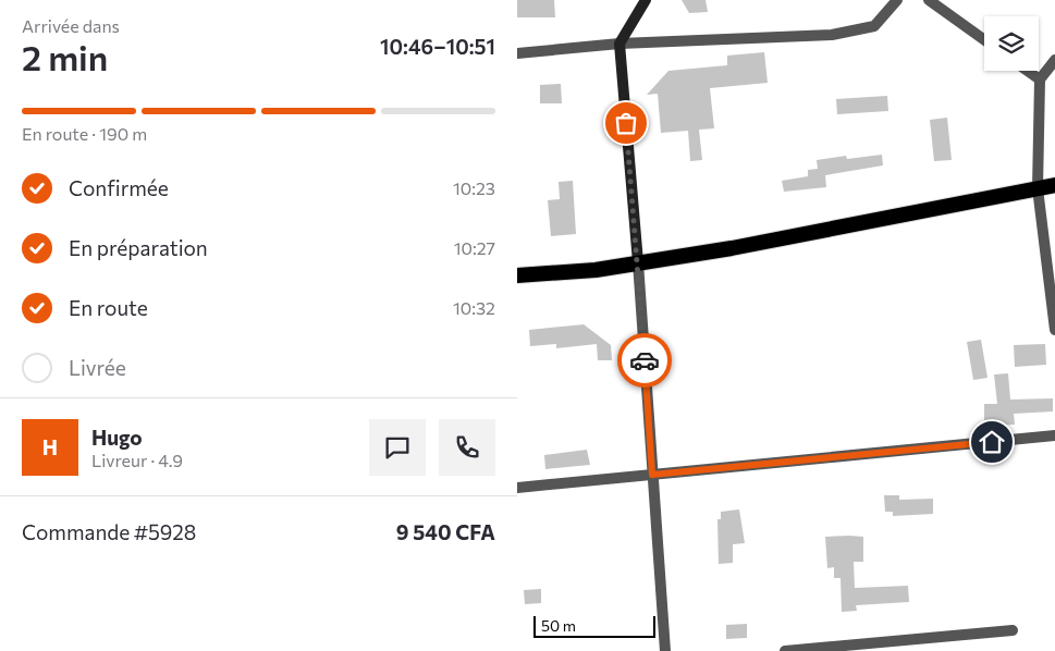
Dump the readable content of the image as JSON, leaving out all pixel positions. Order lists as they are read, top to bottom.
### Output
{
  "scale_bar": "50 m",
  "page": {
    "heading": ["2 min", "Arrivée dans", "10:46–10:51"],
    "panel": [
      "Hugo",
      "Livreur · 4.9",
      "Commande #5928",
      "9 540 CFA"
    ],
    "bar": "En route · 190 m",
    "list": [
      ["Confirmée", "10:23"],
      ["En préparation", "10:27"],
      ["En route", "10:32"],
      "Livrée"
    ],
    "round": "H",
    "scale": "50 m"
  }
}
